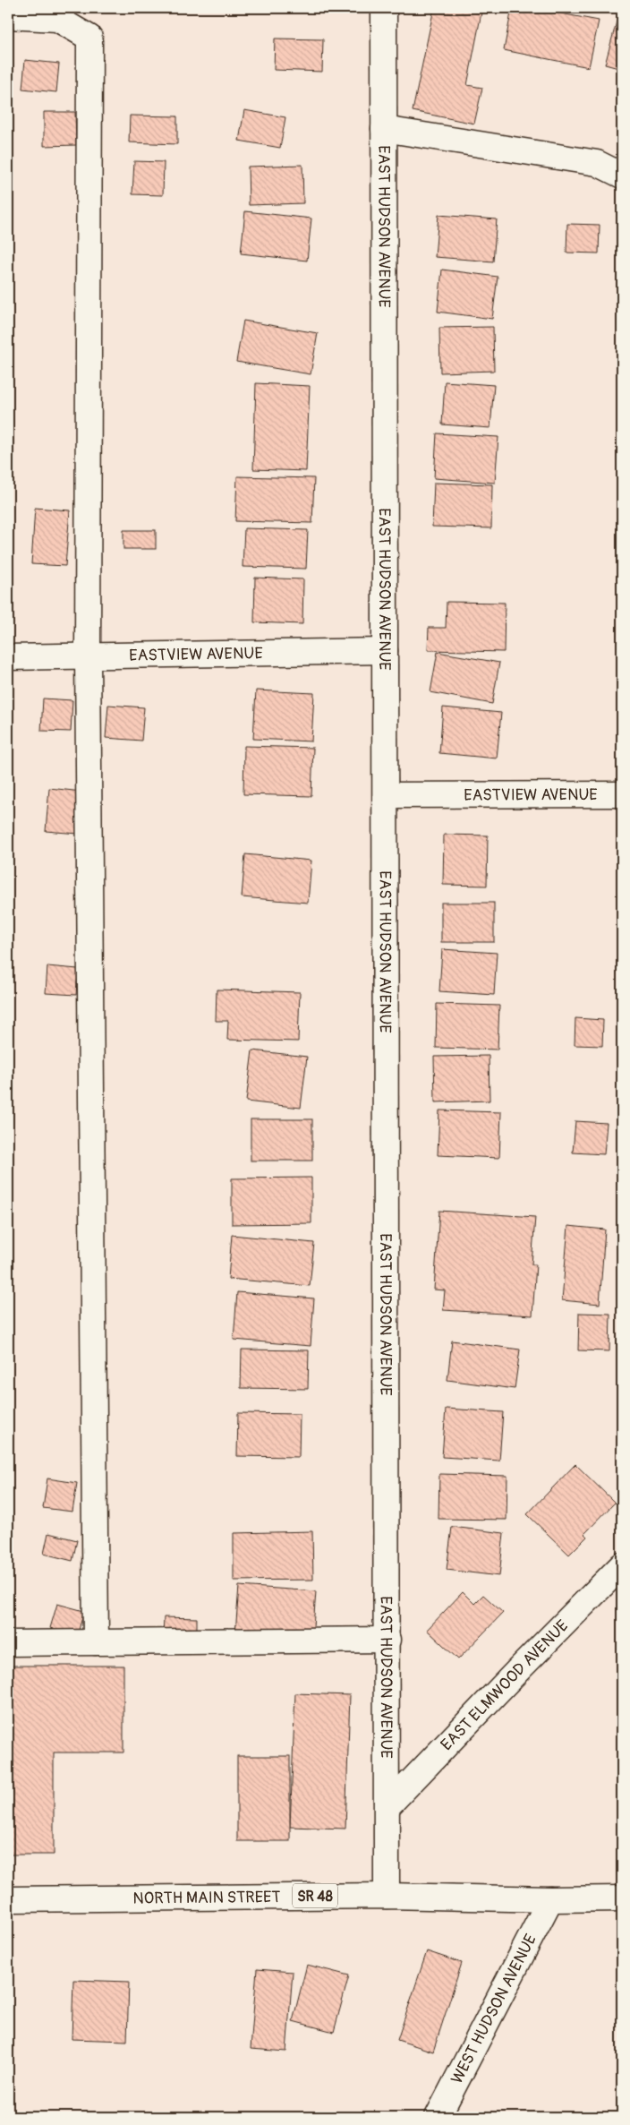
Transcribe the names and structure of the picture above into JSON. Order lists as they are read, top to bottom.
{
  "streets": {
    "street": [
      "EAST HUDSON AVENUE",
      "EASTVIEW AVENUE",
      "EAST ELMWOOD AVENUE",
      "SR 48",
      "NORTH MAIN STREET",
      "WEST HUDSON AVENUE"
    ]
  },
  "crossings": [
    ["EAST HUDSON AVENUE", "EASTVIEW AVENUE"],
    ["EAST HUDSON AVENUE", "EAST ELMWOOD AVENUE"],
    ["EAST HUDSON AVENUE", "NORTH MAIN STREET"],
    ["NORTH MAIN STREET", "WEST HUDSON AVENUE"]
  ]
}
